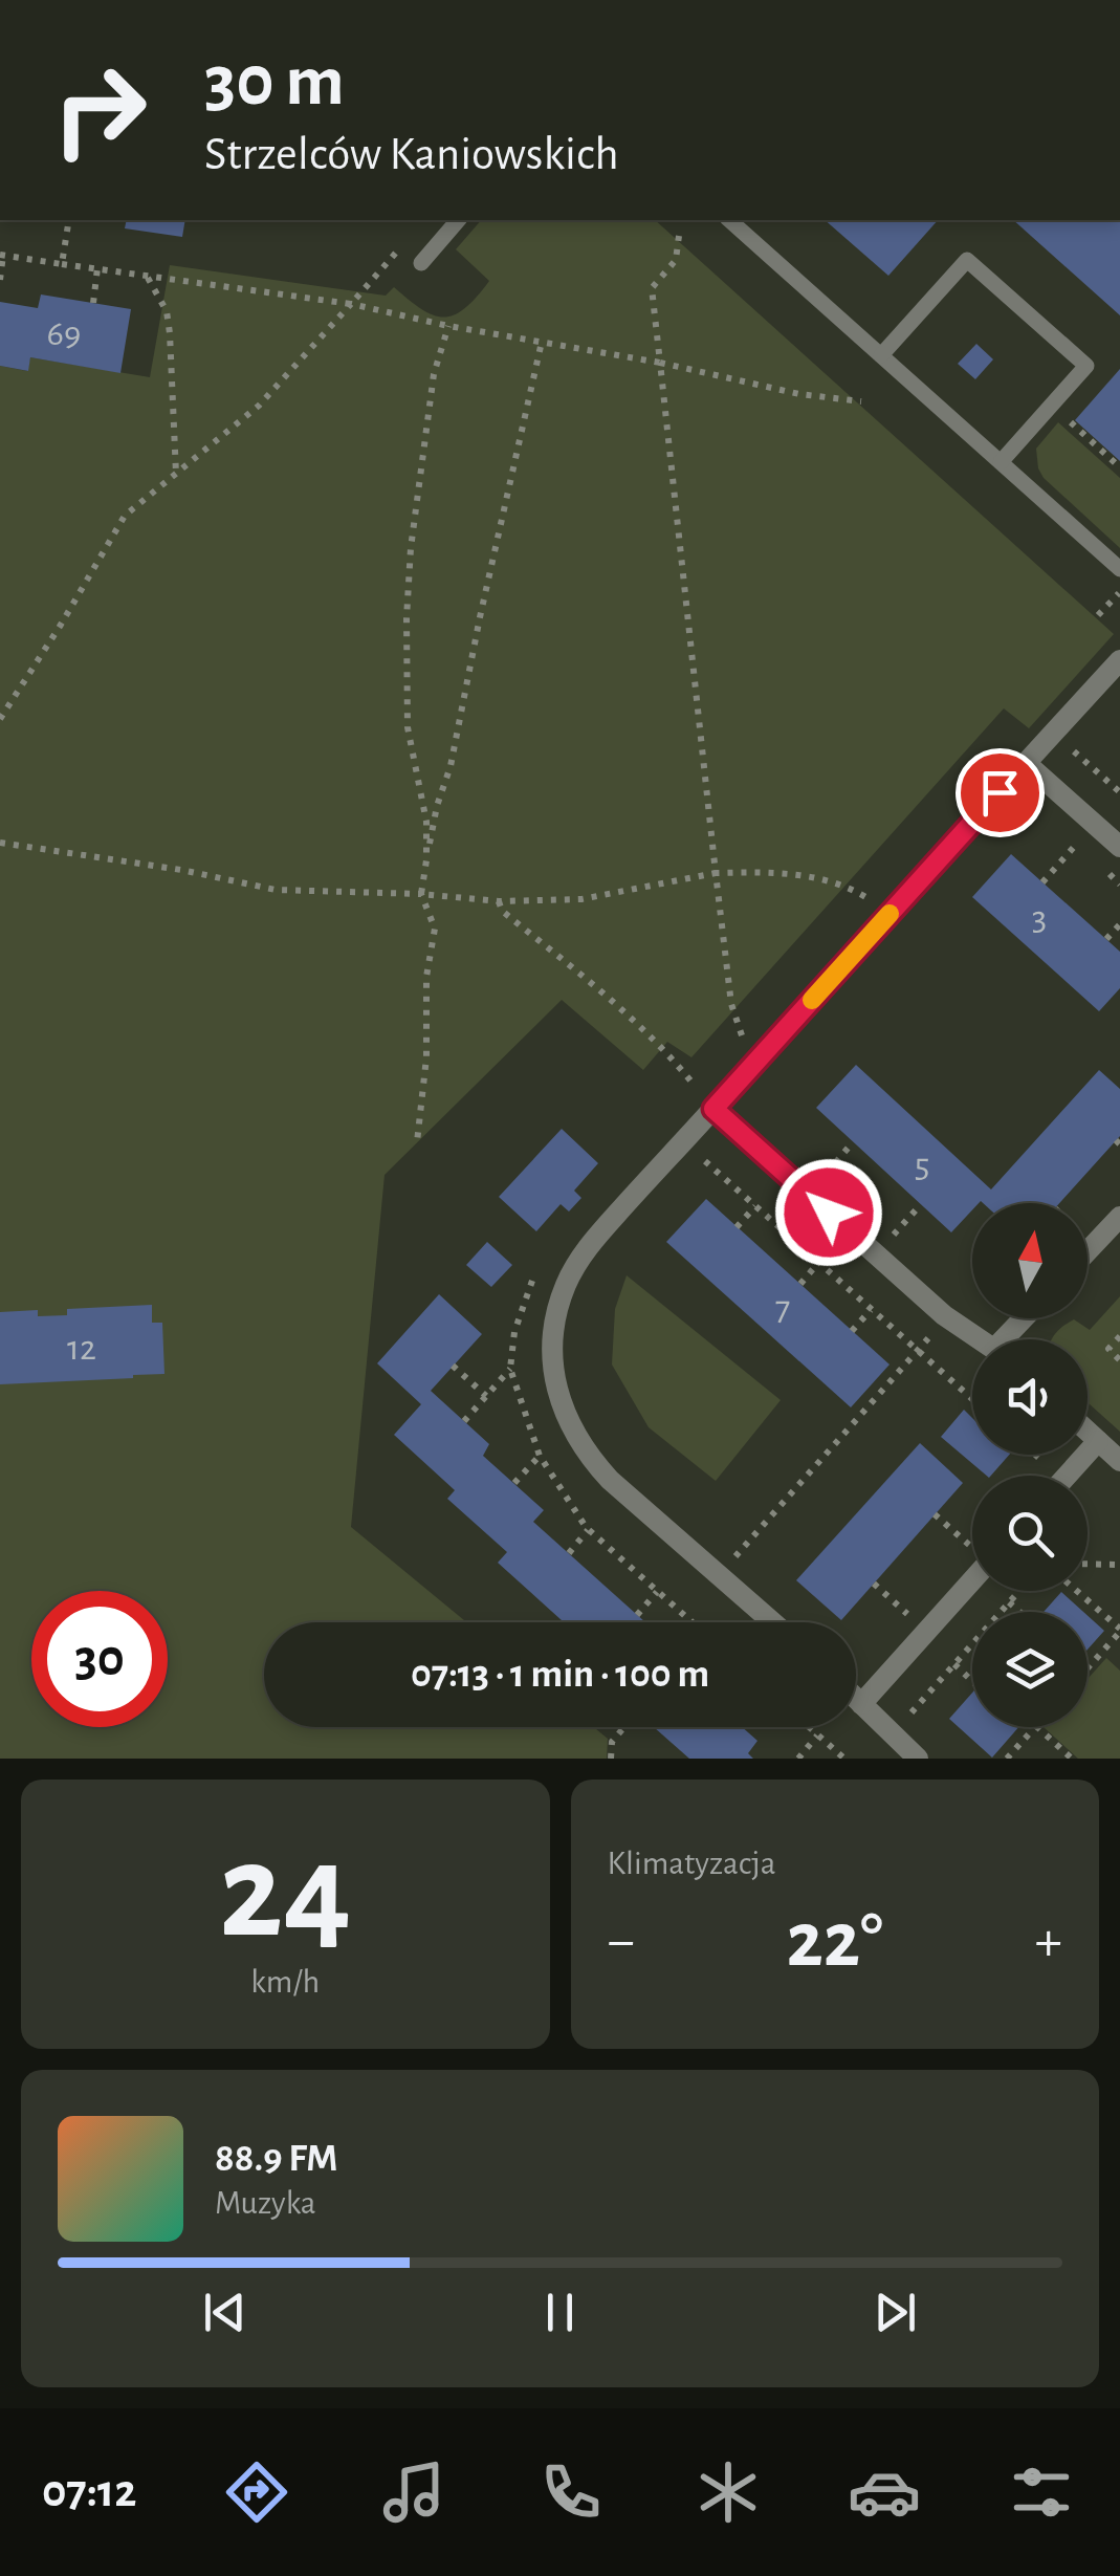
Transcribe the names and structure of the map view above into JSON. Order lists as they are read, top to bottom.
{
  "house_numbers": [
    "69",
    "3",
    "5",
    "7",
    "12"
  ],
  "north": "top",
  "page": {
    "turn": ["30 m", "Strzelców Kaniowskich"],
    "limit": "30",
    "trip": "07:13 · 1 min · 100 m",
    "tile": [
      ["24", "km/h"],
      "Klimatyzacja"
    ],
    "heat": ["−", "22°", "+"],
    "song": ["88.9 FM", "Muzyka"],
    "tabs": "07:12"
  }
}
